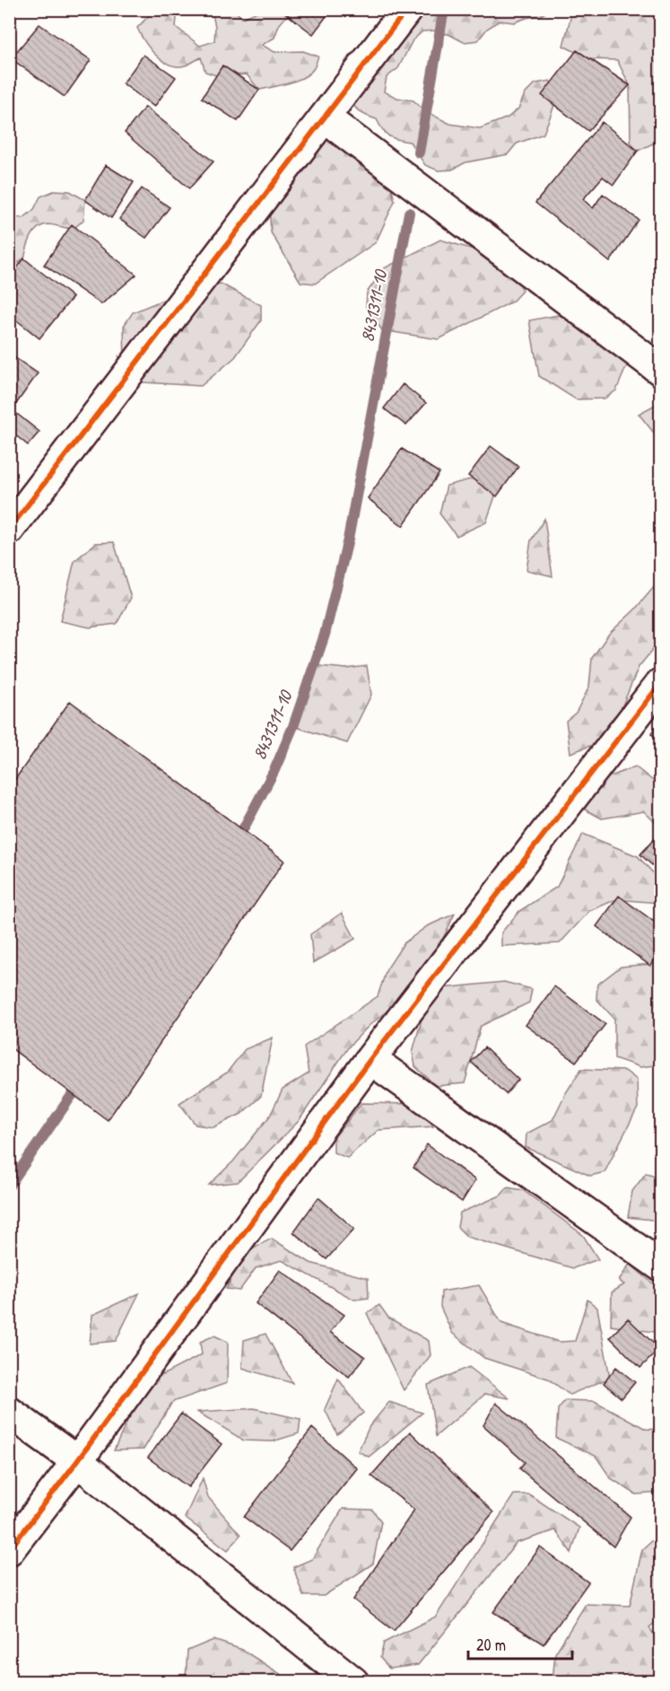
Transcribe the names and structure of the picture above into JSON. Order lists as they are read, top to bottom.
{
  "water": ["8431311-10"],
  "scale_bar": "20 m"
}
